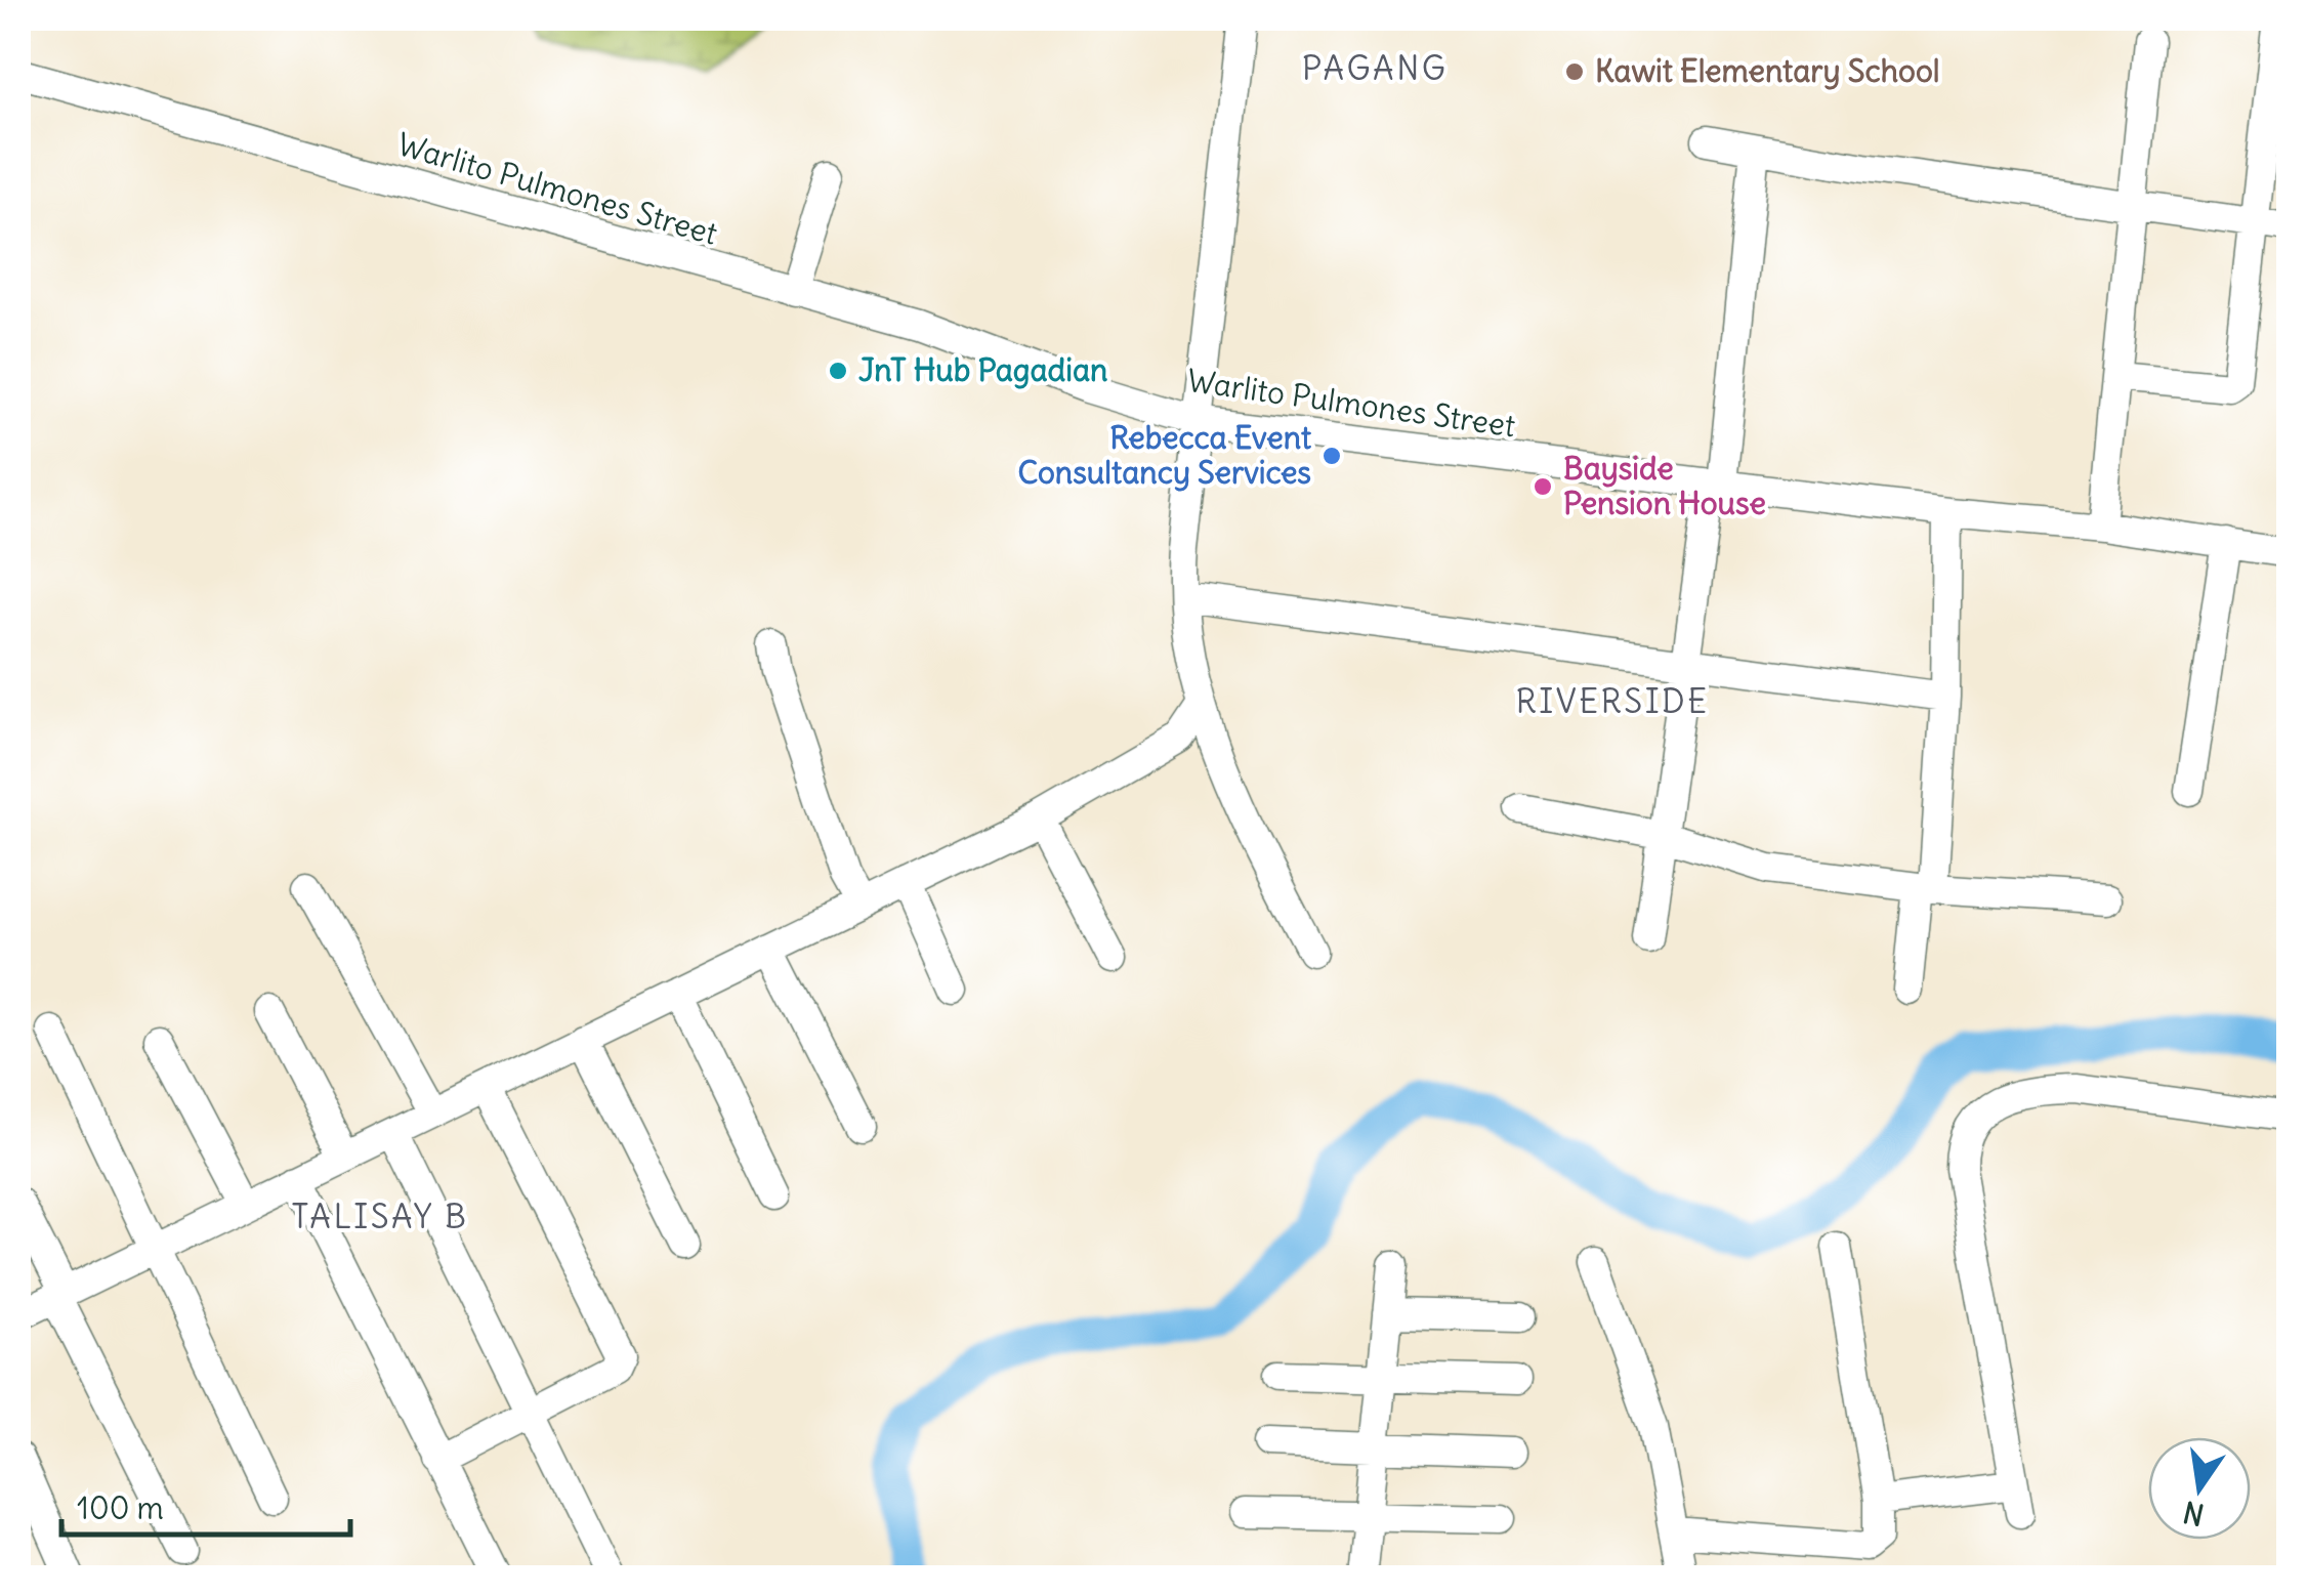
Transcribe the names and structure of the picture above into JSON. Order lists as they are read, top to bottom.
{
  "streets": {
    "street": ["Warlito Pulmones Street"]
  },
  "districts": ["PAGANG", "RIVERSIDE", "TALISAY B"],
  "places": [
    "Kawit Elementary School",
    "JnT Hub Pagadian",
    "Rebecca Event Consultancy Services",
    "Bayside Pension House"
  ],
  "scale_bar": "100 m",
  "north": "bottom"
}
